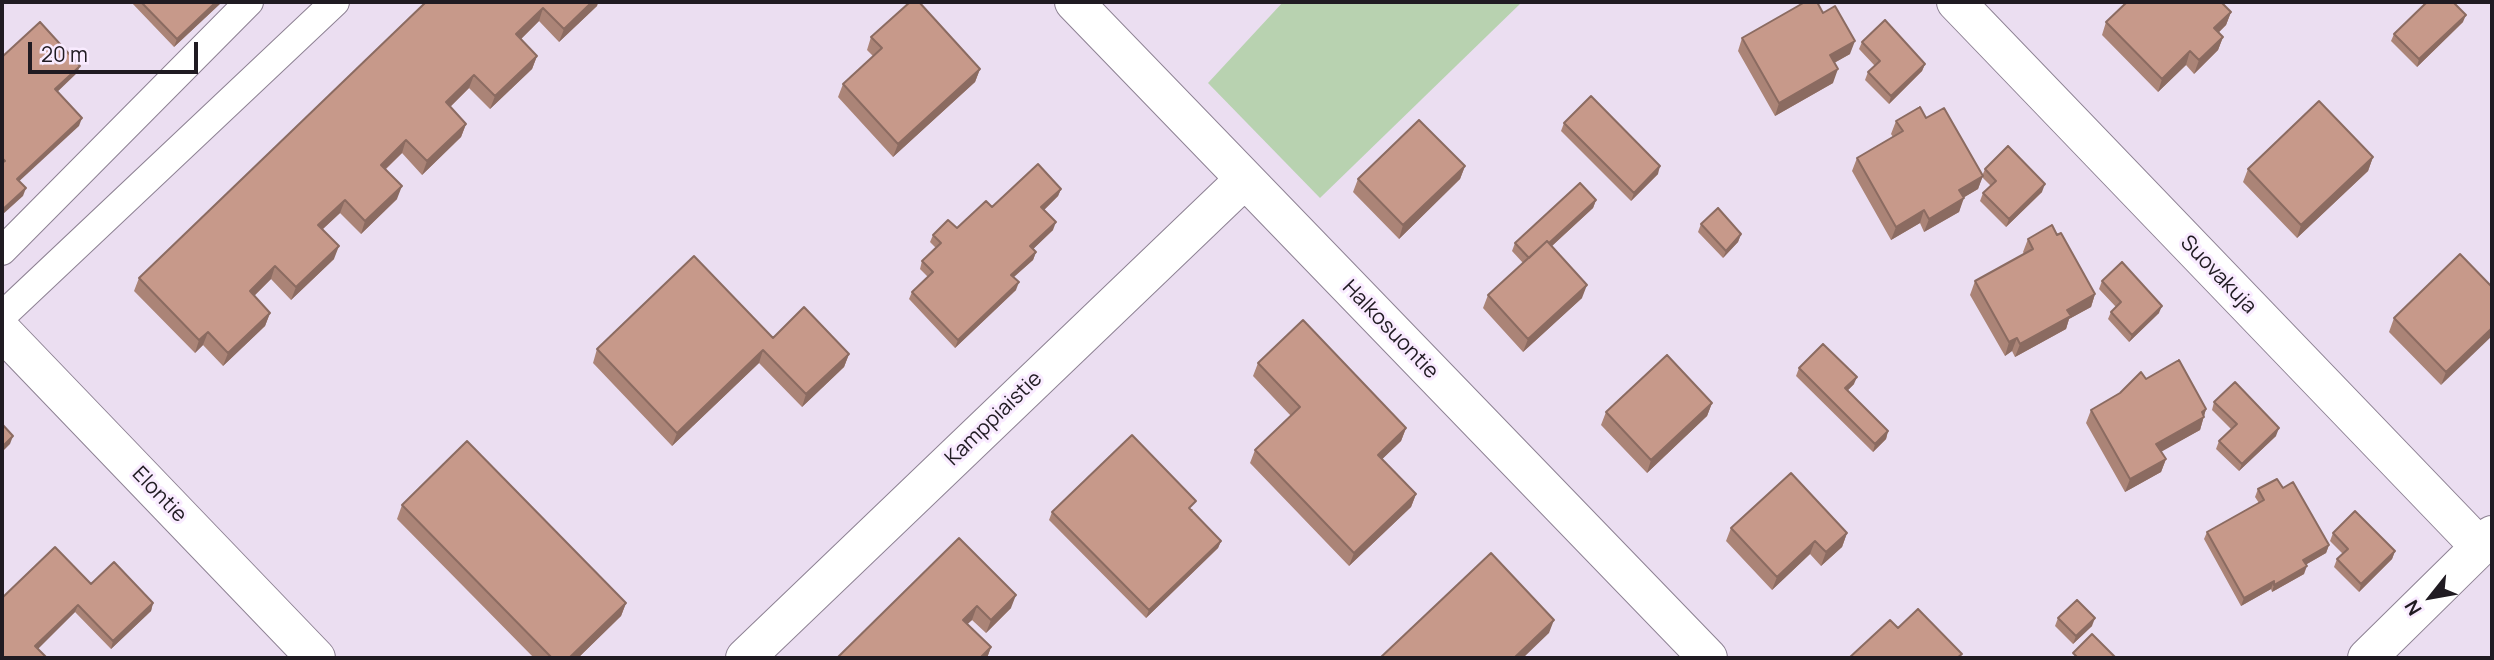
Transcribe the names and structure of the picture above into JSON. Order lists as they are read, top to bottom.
{
  "streets": {
    "street": [
      "Suovakuja",
      "Halkosuontie",
      "Kamppiaistie",
      "Elontie"
    ]
  },
  "crossings": [
    ["Halkosuontie", "Kamppiaistie"]
  ],
  "scale_bar": "20 m",
  "north": "bottom left"
}
